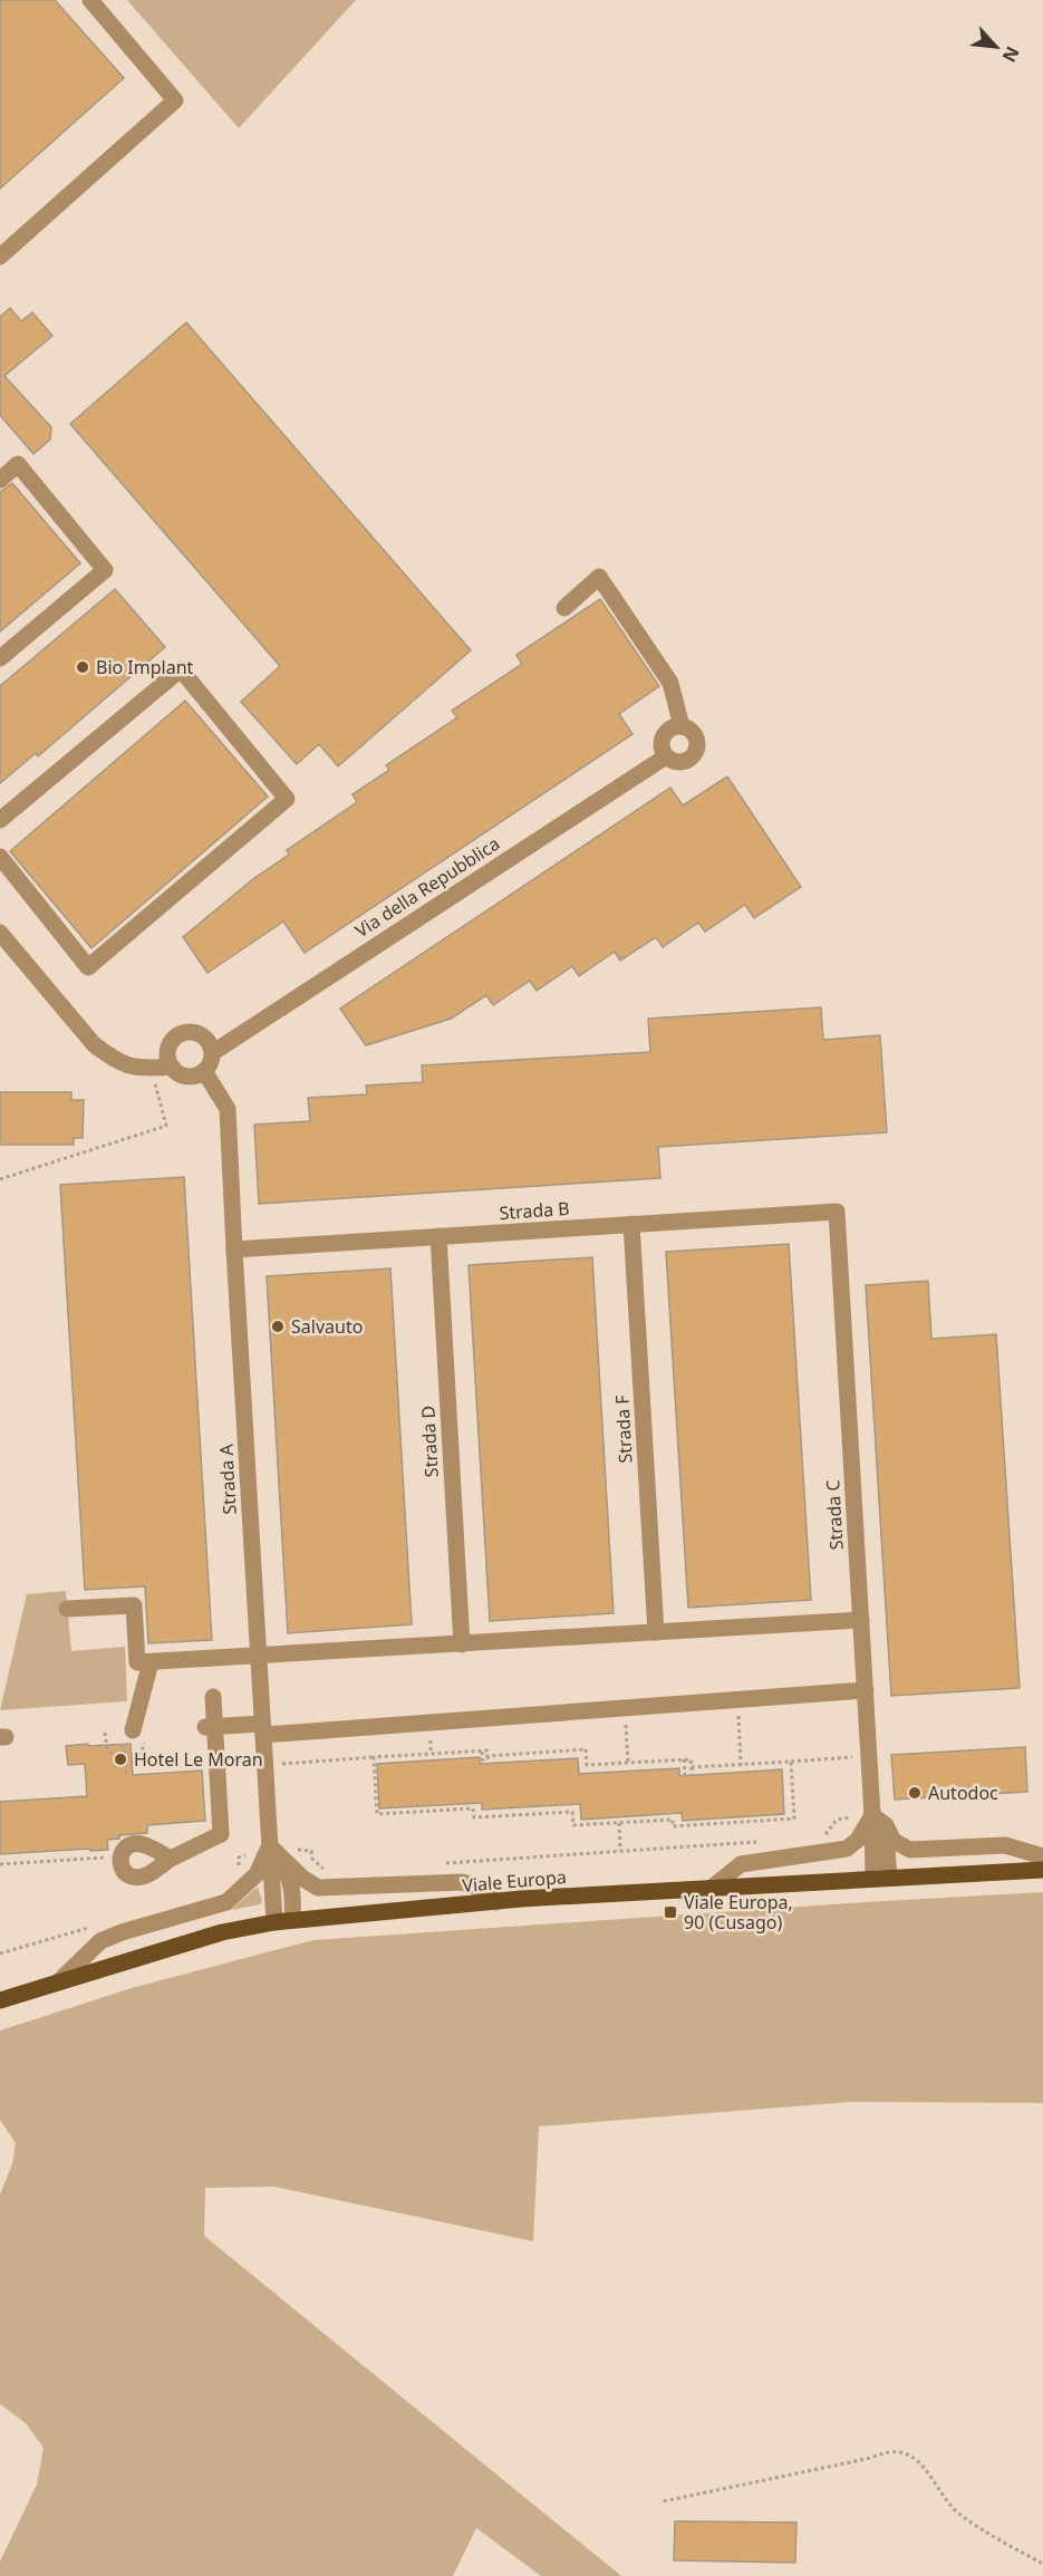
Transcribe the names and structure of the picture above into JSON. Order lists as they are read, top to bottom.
{
  "streets": {
    "main road": ["Viale Europa"],
    "street": [
      "Via della Repubblica",
      "Strada B",
      "Strada F",
      "Strada D",
      "Strada A",
      "Strada C"
    ]
  },
  "crossings": [
    ["Via della Repubblica", "Strada A"],
    ["Strada B", "Strada F"],
    ["Strada B", "Strada D"],
    ["Strada B", "Strada A"],
    ["Strada B", "Strada C"],
    ["Strada A", "Viale Europa"],
    ["Strada C", "Viale Europa"]
  ],
  "places": {
    "other": [
      "Bio Implant",
      "Salvauto",
      "Hotel Le Moran",
      "Autodoc"
    ],
    "transit": ["Viale Europa, 90 (Cusago)"]
  },
  "north": "bottom right"
}
